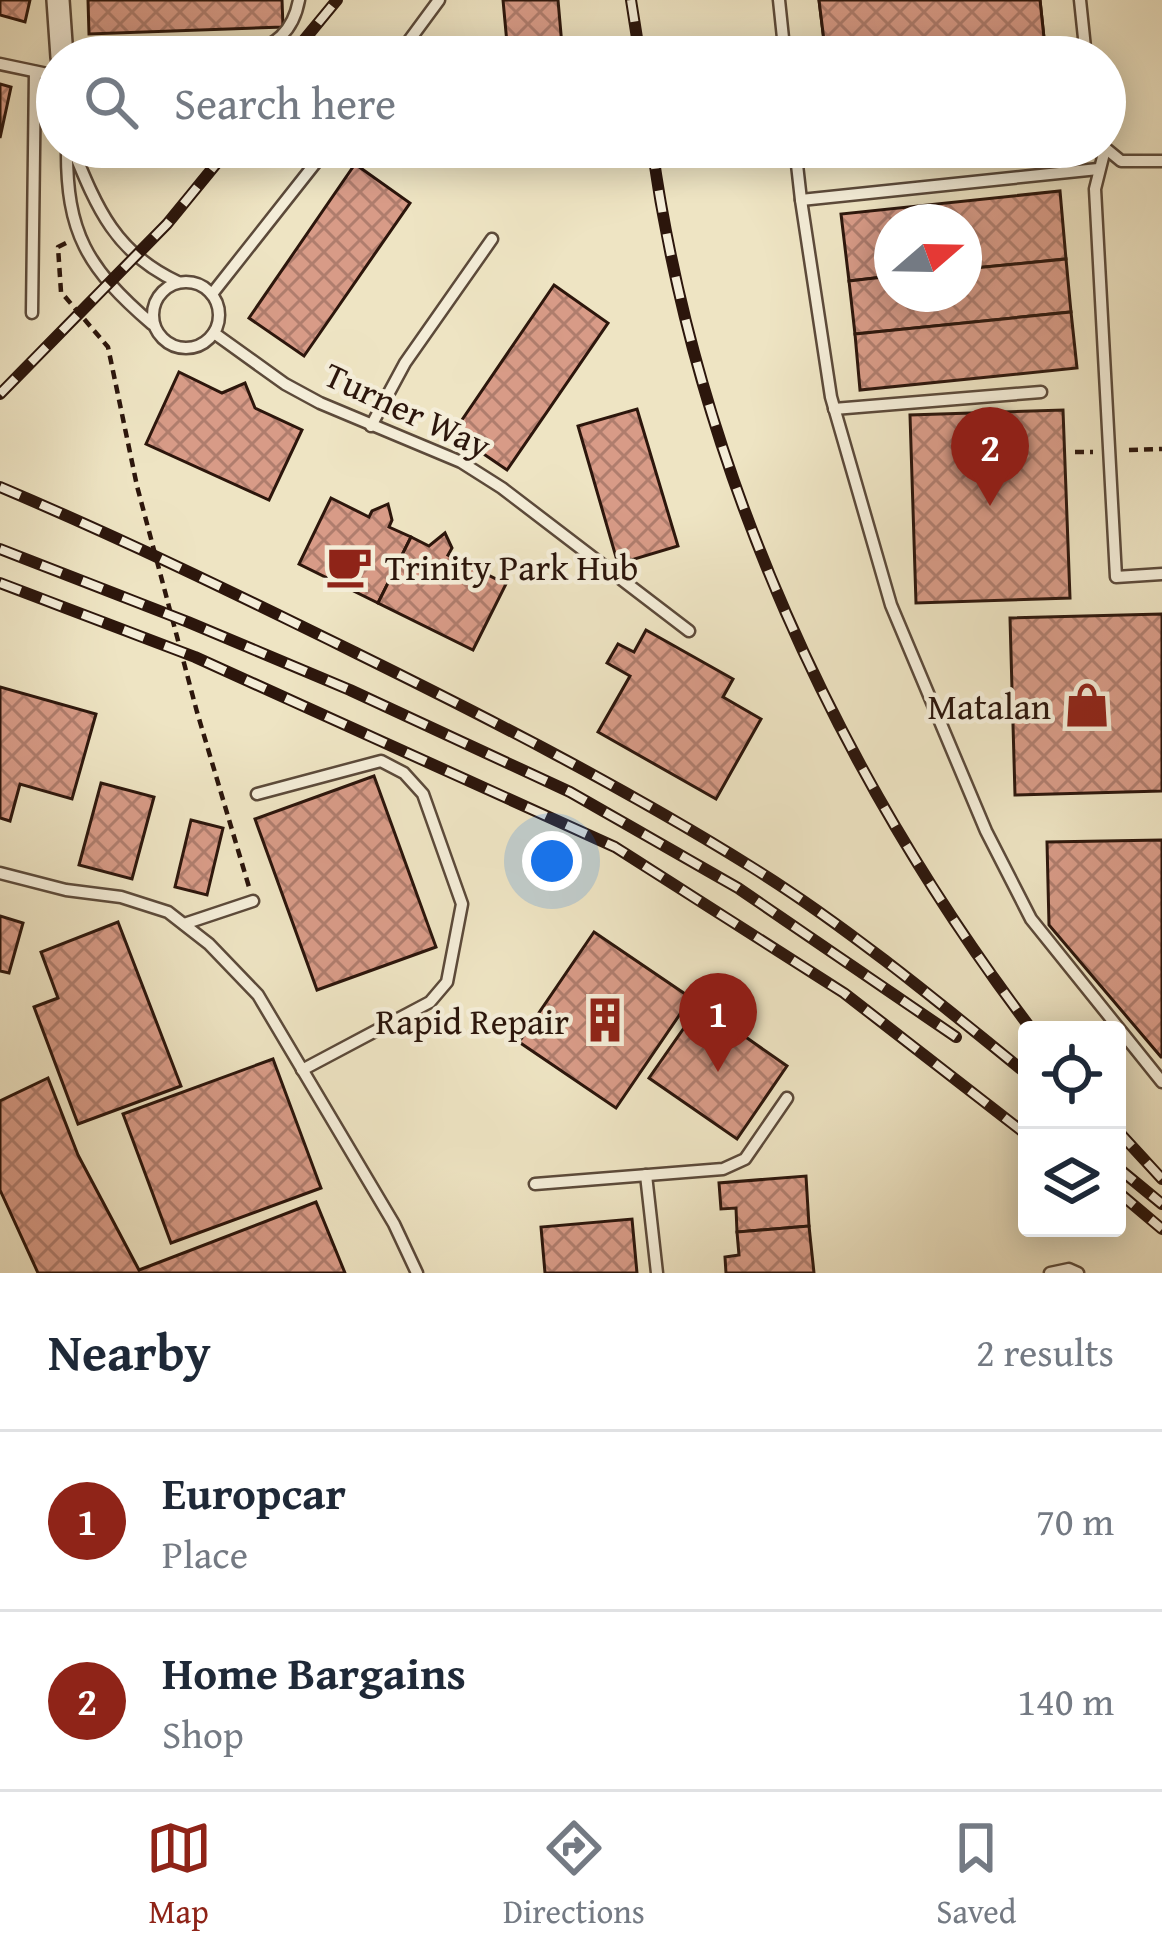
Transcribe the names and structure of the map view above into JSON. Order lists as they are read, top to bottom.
{
  "streets": {
    "lane": ["Turner Way"]
  },
  "places": {
    "cafe": ["Trinity Park Hub"],
    "shop": ["Matalan"],
    "building": ["Rapid Repair"]
  },
  "north": "right",
  "page": {
    "search": "Search here",
    "pins": ["2", "1"],
    "heading": ["Nearby", "2 results"],
    "list": [
      {
        "mark": "1",
        "name": "Europcar",
        "note": "Place",
        "value": "70 m"
      },
      {
        "mark": "2",
        "name": "Home Bargains",
        "note": "Shop",
        "value": "140 m"
      }
    ],
    "nav": ["Map", "Directions", "Saved"]
  }
}
